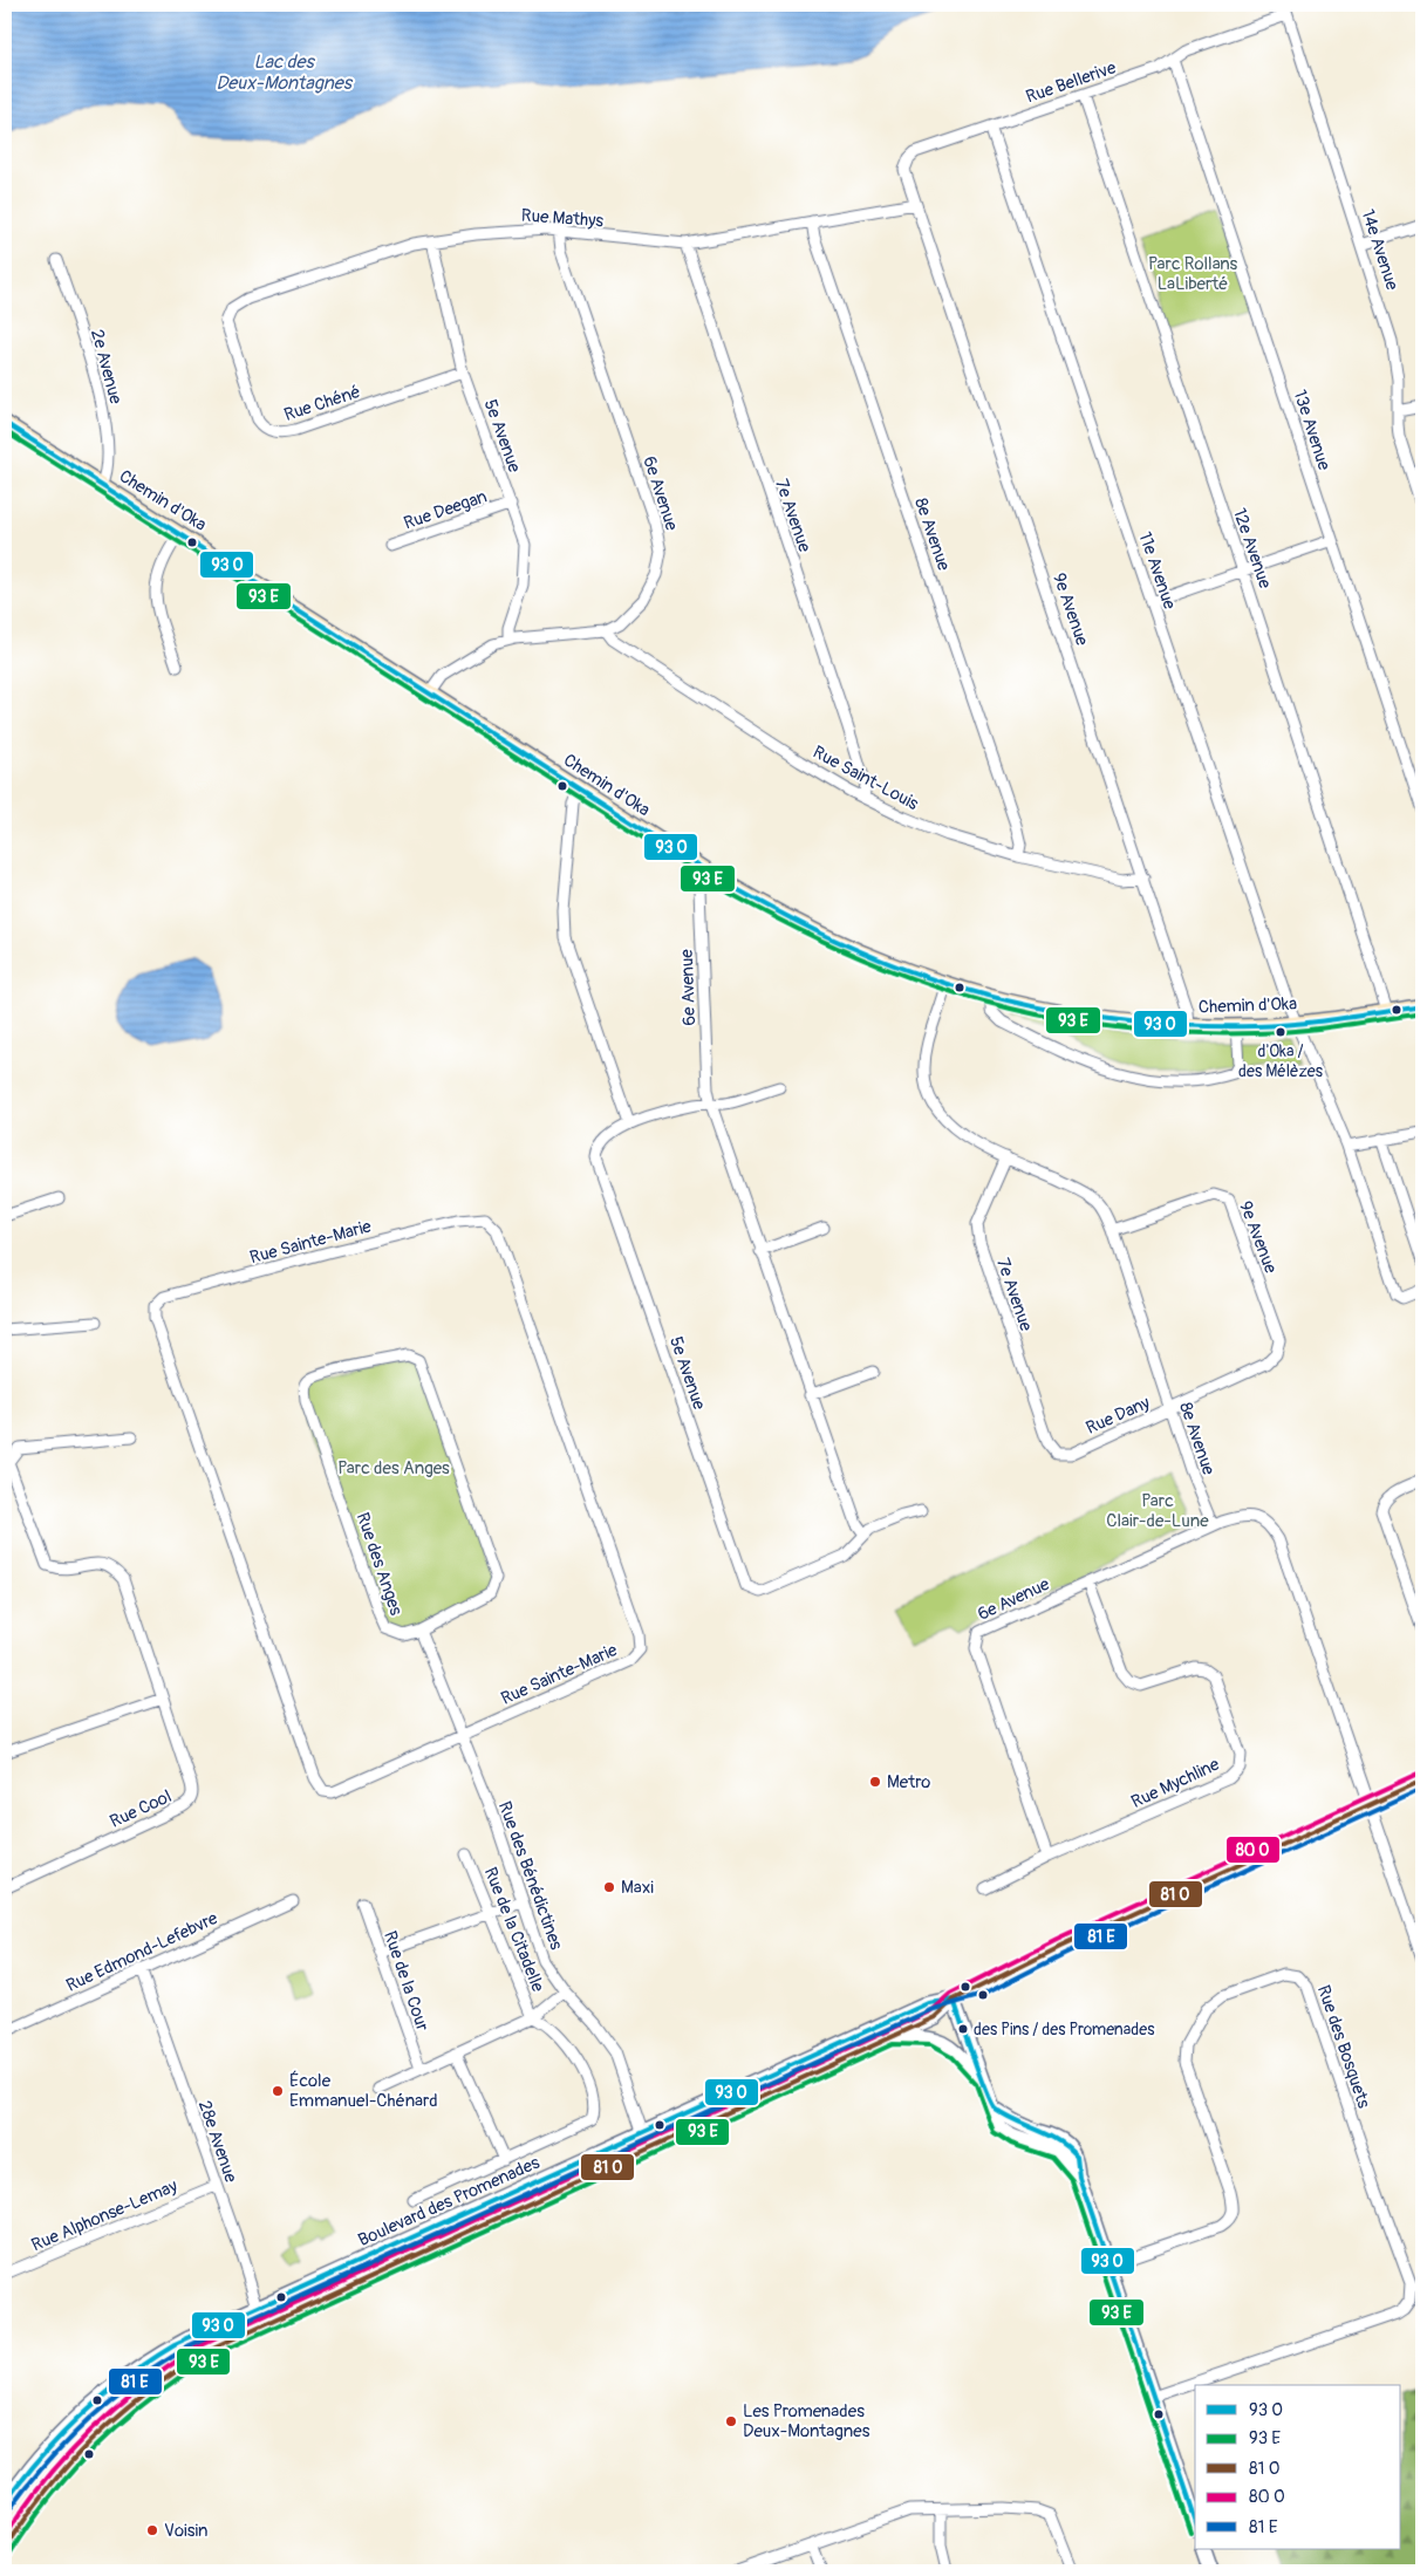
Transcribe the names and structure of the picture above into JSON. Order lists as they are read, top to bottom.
{
  "streets": {
    "main road": ["Chemin d'Oka"],
    "street": [
      "Rue Bellerive",
      "Rue Mathys",
      "14e Avenue",
      "2e Avenue",
      "Rue Chéné",
      "13e Avenue",
      "5e Avenue",
      "6e Avenue",
      "Rue Deegan",
      "7e Avenue",
      "8e Avenue",
      "12e Avenue",
      "11e Avenue",
      "9e Avenue",
      "Rue Saint-Louis",
      "Rue Sainte-Marie",
      "Rue Dany",
      "Rue des Anges",
      "Rue Mychline",
      "Rue Cool",
      "Rue des Bénédictines",
      "Rue de la Citadelle",
      "Rue Edmond-Lefebvre",
      "Rue de la Cour",
      "Rue des Bosquets",
      "28e Avenue",
      "Boulevard des Promenades",
      "Rue Alphonse-Lemay"
    ]
  },
  "crossings": [
    ["Rue Bellerive", "Rue Mathys"],
    ["Rue Bellerive", "14e Avenue"],
    ["Rue Bellerive", "13e Avenue"],
    ["Rue Bellerive", "12e Avenue"],
    ["Rue Bellerive", "11e Avenue"],
    ["Rue Bellerive", "9e Avenue"],
    ["Rue Mathys", "Rue Chéné"],
    ["Rue Mathys", "5e Avenue"],
    ["Rue Mathys", "6e Avenue"],
    ["Rue Mathys", "7e Avenue"],
    ["Rue Mathys", "8e Avenue"],
    ["Rue Mathys", "9e Avenue"],
    ["2e Avenue", "Chemin d'Oka"],
    ["Rue Chéné", "5e Avenue"],
    ["5e Avenue", "6e Avenue"],
    ["5e Avenue", "Rue Deegan"],
    ["6e Avenue", "Chemin d'Oka"],
    ["6e Avenue", "8e Avenue"],
    ["6e Avenue", "Rue Saint-Louis"],
    ["6e Avenue", "Rue Mychline"],
    ["Chemin d'Oka", "8e Avenue"],
    ["Chemin d'Oka", "12e Avenue"],
    ["Chemin d'Oka", "11e Avenue"],
    ["Chemin d'Oka", "9e Avenue"],
    ["7e Avenue", "8e Avenue"],
    ["7e Avenue", "Rue Saint-Louis"],
    ["7e Avenue", "Rue Dany"],
    ["8e Avenue", "9e Avenue"],
    ["8e Avenue", "Rue Saint-Louis"],
    ["8e Avenue", "Rue Dany"],
    ["9e Avenue", "Rue Saint-Louis"],
    ["9e Avenue", "Rue Dany"],
    ["Rue Sainte-Marie", "Rue des Bénédictines"],
    ["Rue des Anges", "Rue des Bénédictines"],
    ["Rue des Bénédictines", "Boulevard des Promenades"],
    ["Rue Edmond-Lefebvre", "28e Avenue"],
    ["28e Avenue", "Boulevard des Promenades"],
    ["28e Avenue", "Rue Alphonse-Lemay"]
  ],
  "water": ["Lac des Deux-Montagnes"],
  "parks": ["Parc Rollans LaLiberté", "Parc des Anges", "Parc Clair-de-Lune"],
  "places": [
    "d'Oka / des Mélèzes",
    "Metro",
    "Maxi",
    "des Pins / des Promenades",
    "École Emmanuel-Chénard",
    "Les Promenades Deux-Montagnes",
    "Voisin"
  ],
  "legend": [
    "93 O",
    "93 E",
    "81 O",
    "80 O",
    "81 E"
  ]
}
